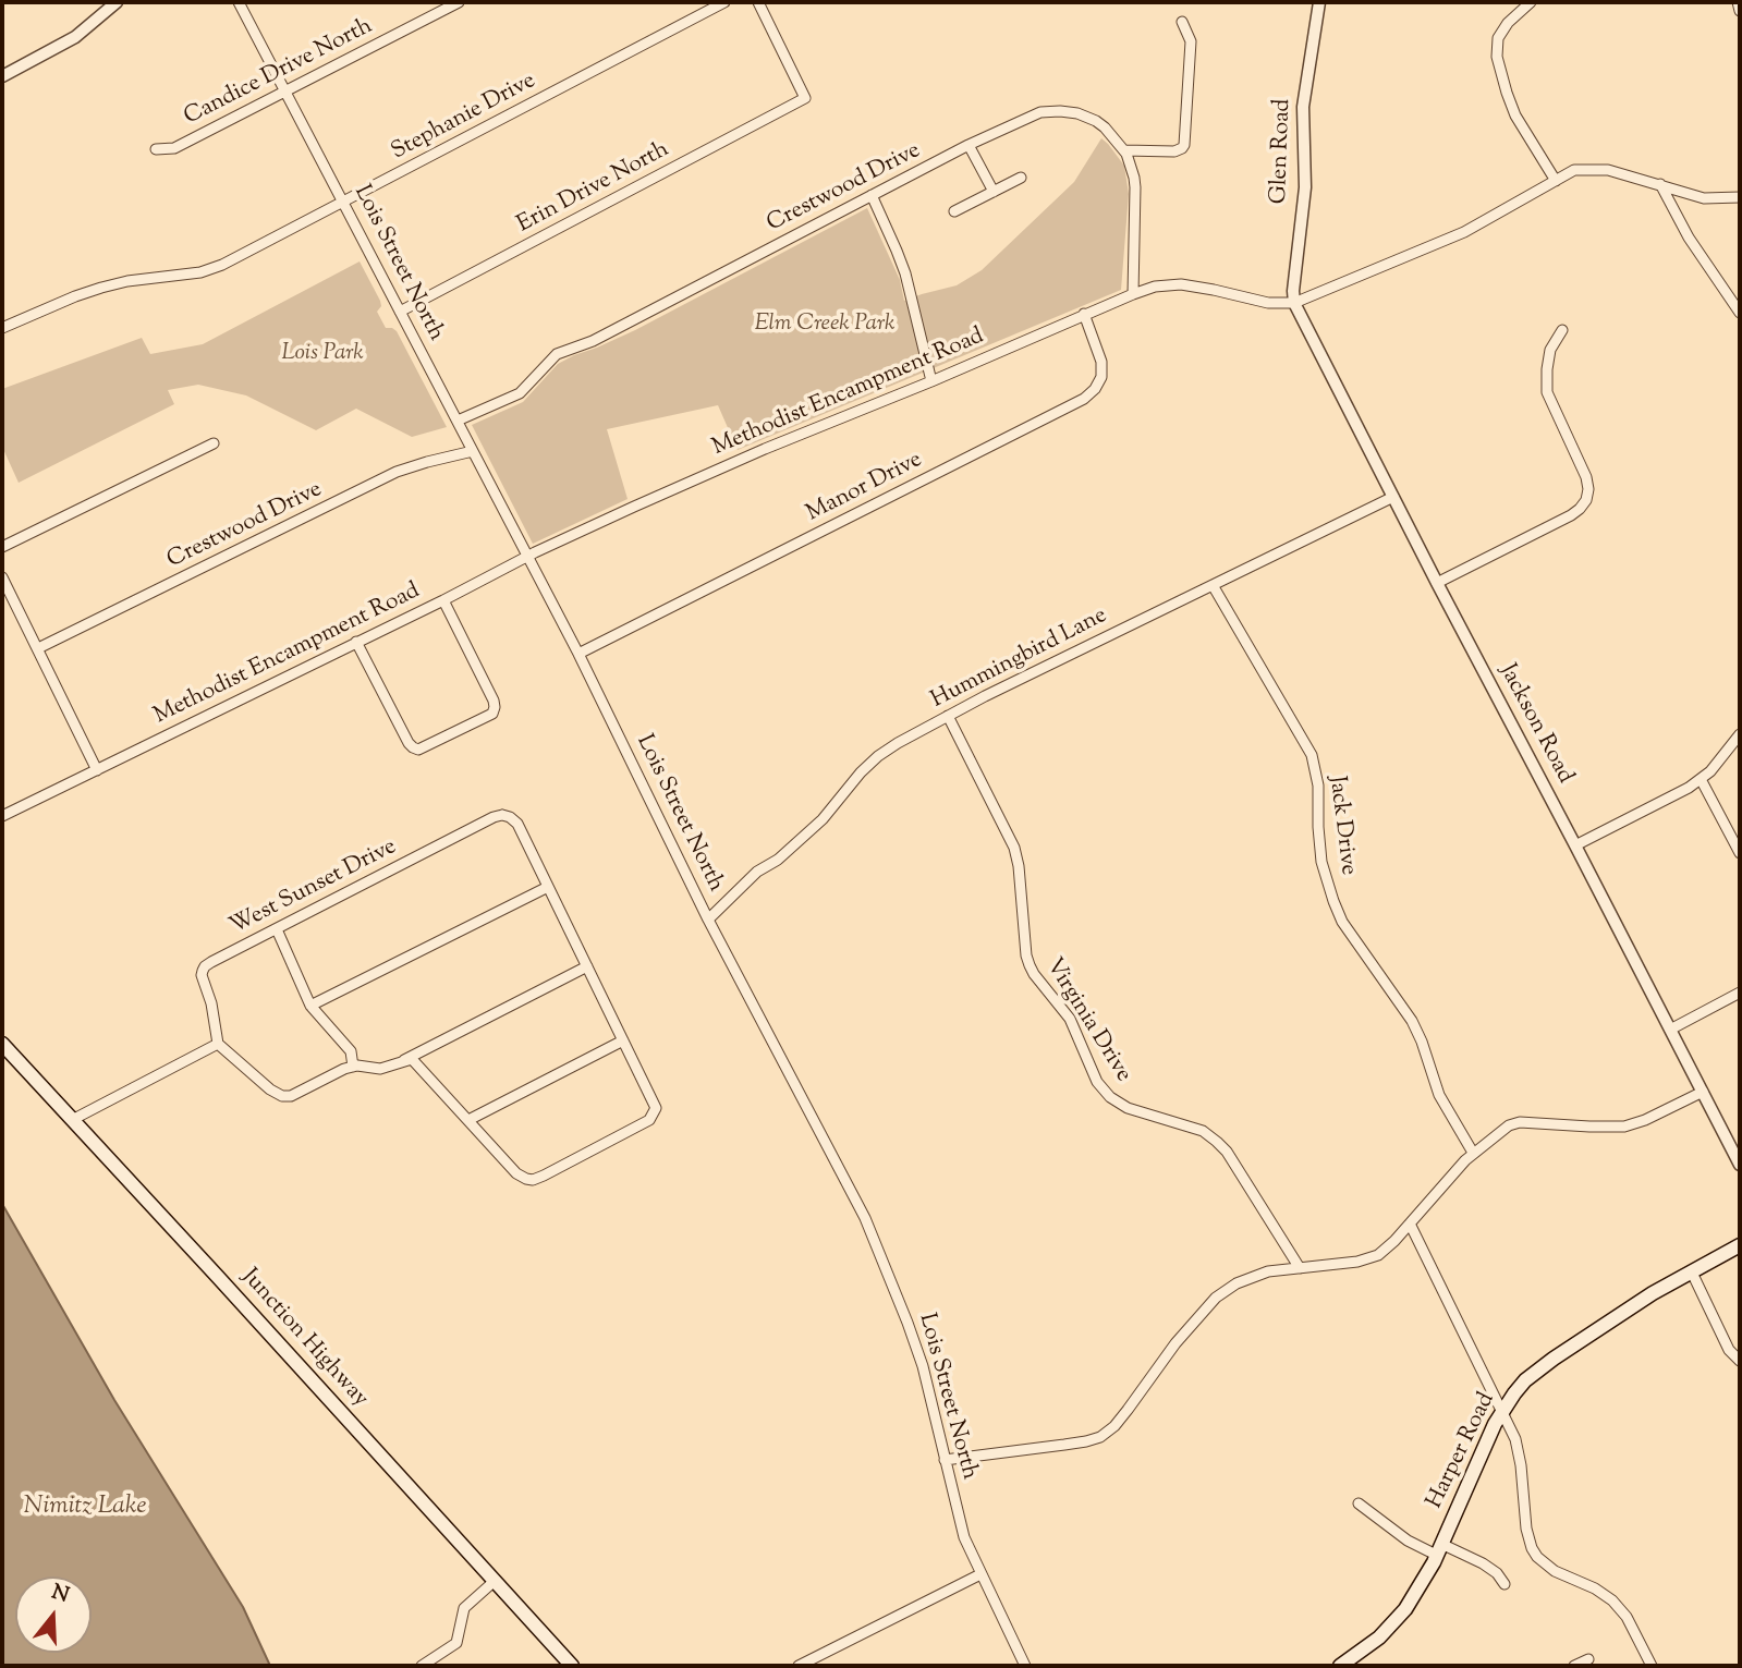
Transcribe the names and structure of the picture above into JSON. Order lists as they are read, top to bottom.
{
  "streets": {
    "main road": ["Junction Highway", "Harper Road"],
    "street": [
      "Candice Drive North",
      "Stephanie Drive",
      "Glen Road",
      "Erin Drive North",
      "Crestwood Drive",
      "Lois Street North",
      "Methodist Encampment Road",
      "Manor Drive",
      "Hummingbird Lane",
      "Jackson Road",
      "Jack Drive",
      "West Sunset Drive",
      "Virginia Drive"
    ]
  },
  "crossings": [
    ["Candice Drive North", "Lois Street North"],
    ["Stephanie Drive", "Lois Street North"],
    ["Glen Road", "Methodist Encampment Road"],
    ["Glen Road", "Jackson Road"],
    ["Erin Drive North", "Lois Street North"],
    ["Crestwood Drive", "Lois Street North"],
    ["Crestwood Drive", "Methodist Encampment Road"],
    ["Lois Street North", "Methodist Encampment Road"],
    ["Lois Street North", "Manor Drive"],
    ["Lois Street North", "Hummingbird Lane"],
    ["Methodist Encampment Road", "Manor Drive"],
    ["Methodist Encampment Road", "Jackson Road"],
    ["Hummingbird Lane", "Jackson Road"],
    ["Hummingbird Lane", "Jack Drive"],
    ["Hummingbird Lane", "Virginia Drive"]
  ],
  "water": ["Nimitz Lake"],
  "parks": ["Elm Creek Park", "Lois Park"],
  "north": "top"
}
